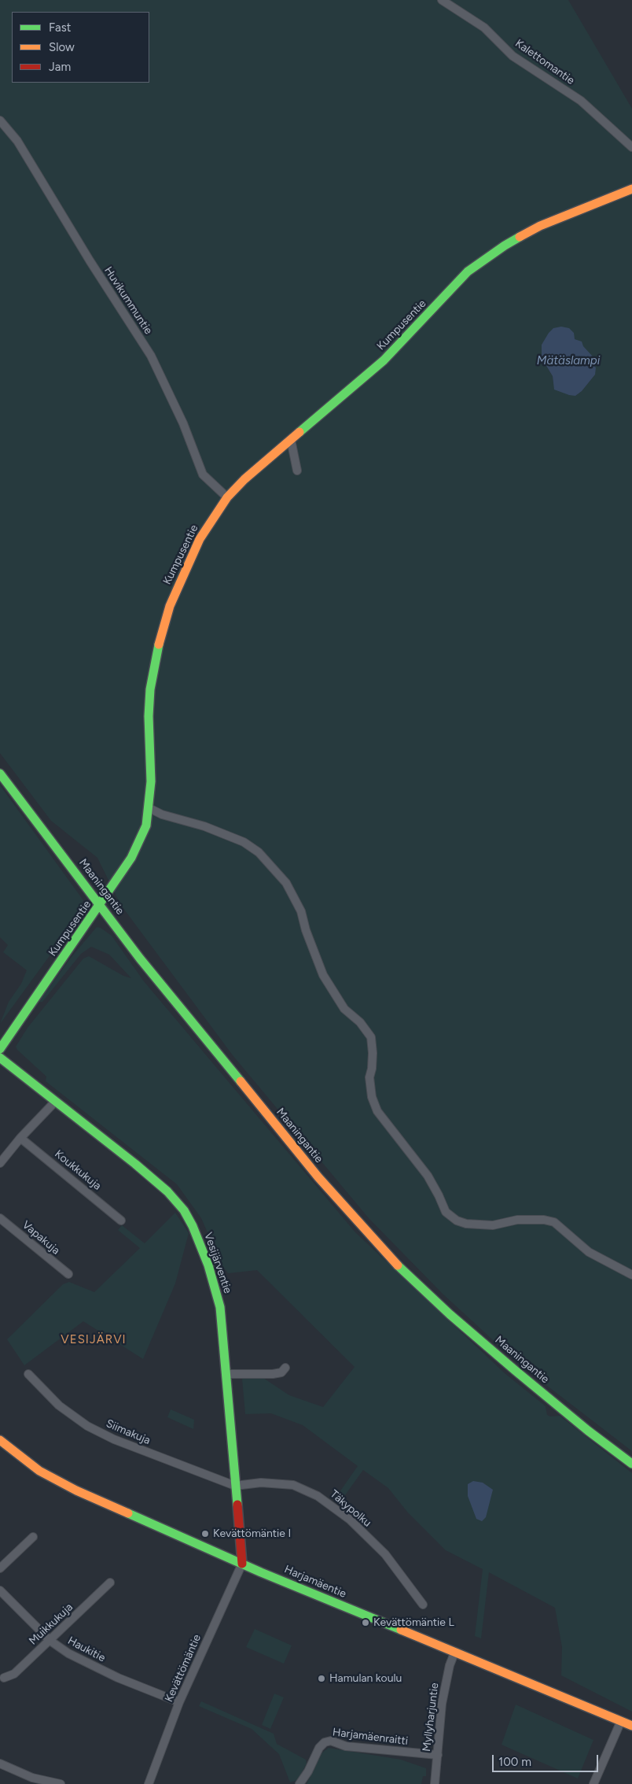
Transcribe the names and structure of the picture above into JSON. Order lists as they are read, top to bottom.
{
  "streets": {
    "street": [
      "Kalettomantie",
      "Huvikummuntie",
      "Kumpusentie",
      "Maaningantie",
      "Koukkukuja",
      "Vapakuja",
      "Vesijärventie",
      "Siimakuja",
      "Täkypolku",
      "Harjamäentie",
      "Muikkukuja",
      "Haukitie",
      "Kevättömäntie",
      "Myllyharjuntie",
      "Harjamäenraitti"
    ]
  },
  "crossings": [
    ["Huvikummuntie", "Kumpusentie"],
    ["Kumpusentie", "Maaningantie"],
    ["Vesijärventie", "Siimakuja"],
    ["Vesijärventie", "Täkypolku"],
    ["Vesijärventie", "Harjamäentie"],
    ["Vesijärventie", "Kevättömäntie"],
    ["Siimakuja", "Täkypolku"],
    ["Harjamäentie", "Kevättömäntie"],
    ["Harjamäentie", "Myllyharjuntie"],
    ["Muikkukuja", "Haukitie"],
    ["Haukitie", "Kevättömäntie"],
    ["Myllyharjuntie", "Harjamäenraitti"]
  ],
  "districts": ["VESIJÄRVI"],
  "water": ["Mätäslampi"],
  "places": ["Kevättömäntie I", "Kevättömäntie L", "Hamulan koulu"],
  "legend": ["Fast", "Slow", "Jam"],
  "scale_bar": "100 m"
}
